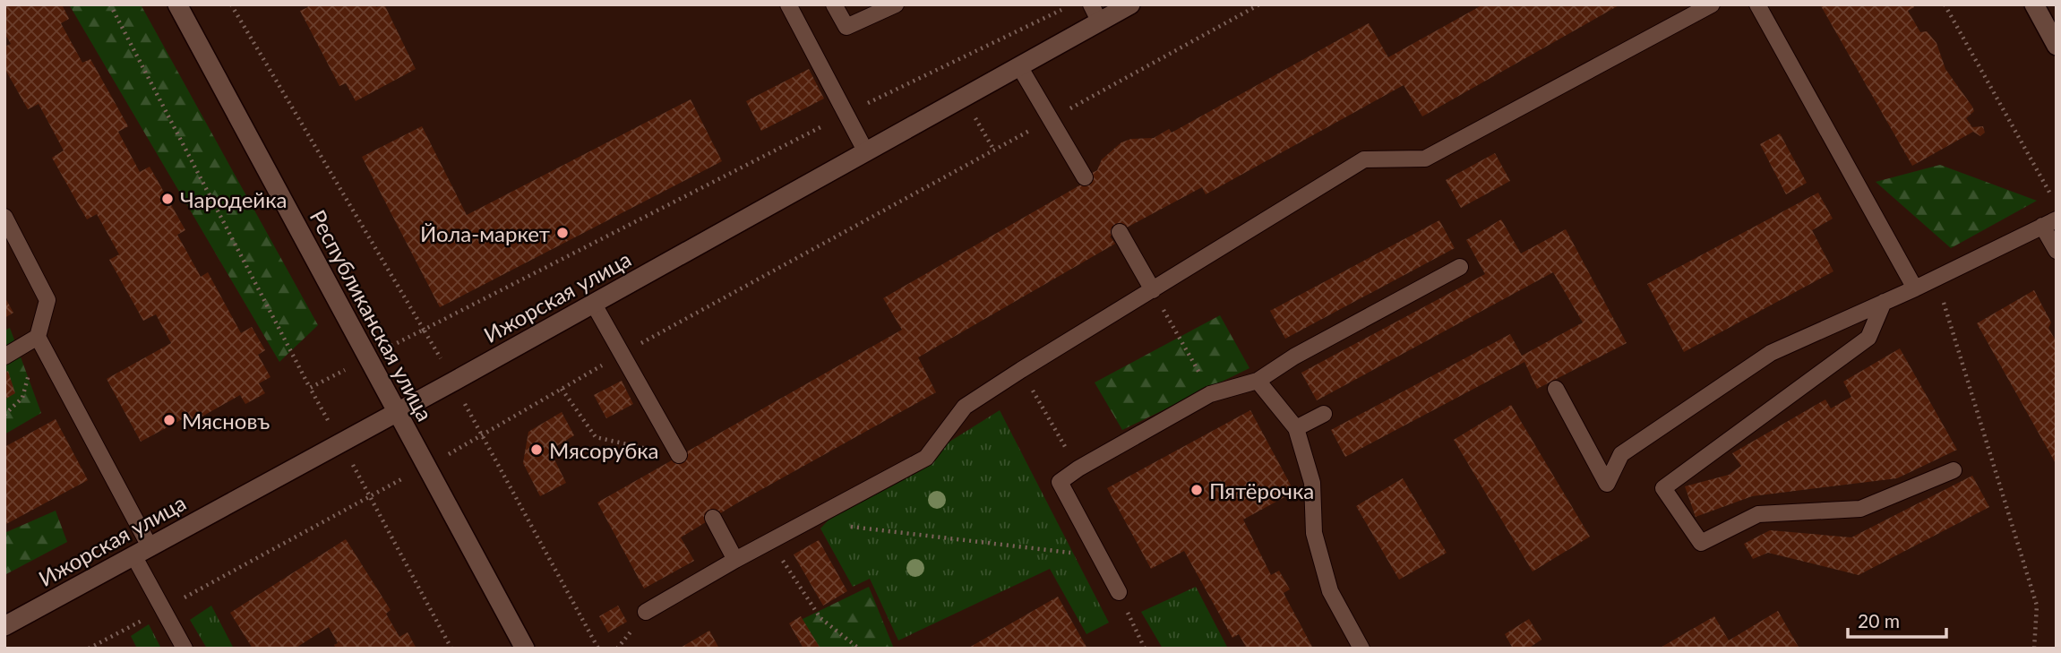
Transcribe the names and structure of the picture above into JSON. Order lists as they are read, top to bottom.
{
  "streets": {
    "street": ["Ижорская улица", "Республиканская улица"]
  },
  "crossings": [
    ["Ижорская улица", "Республиканская улица"]
  ],
  "places": [
    "Чародейка",
    "Йола-маркет",
    "Мясновъ",
    "Мясорубка",
    "Пятёрочка"
  ],
  "scale_bar": "20 m"
}
